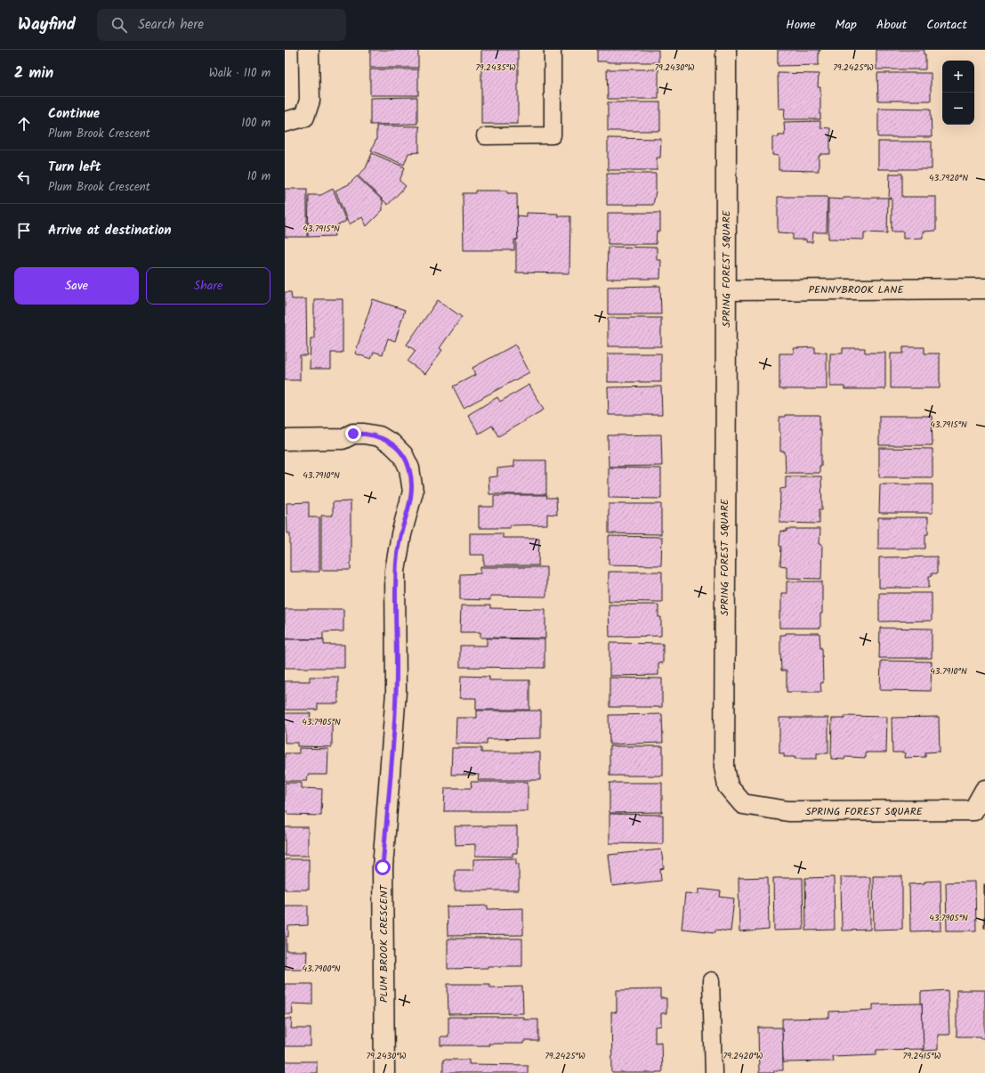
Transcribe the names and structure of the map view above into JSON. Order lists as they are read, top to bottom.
{
  "streets": {
    "street": ["SPRING FOREST SQUARE", "PENNYBROOK LANE", "PLUM BROOK CRESCENT"]
  },
  "crossings": [
    ["SPRING FOREST SQUARE", "PENNYBROOK LANE"]
  ],
  "page": {
    "header": "Wayfind",
    "search": "Search here",
    "nav": [
      "Home",
      "Map",
      "About",
      "Contact"
    ],
    "heading": ["2 min", "Walk · 110 m"],
    "map_buttons": ["+", "−"],
    "list": [
      ["Continue", "Plum Brook Crescent", "100 m"],
      ["Turn left", "Plum Brook Crescent", "10 m"],
      "Arrive at destination"
    ],
    "buttons": ["Save", "Share"]
  },
  "coordinates": [
    "79.2435°W",
    "79.2430°W",
    "79.2425°W",
    "43.7920°N",
    "43.7915°N",
    "43.7910°N",
    "43.7905°N",
    "43.7900°N",
    "79.2420°W",
    "79.2415°W"
  ]
}
